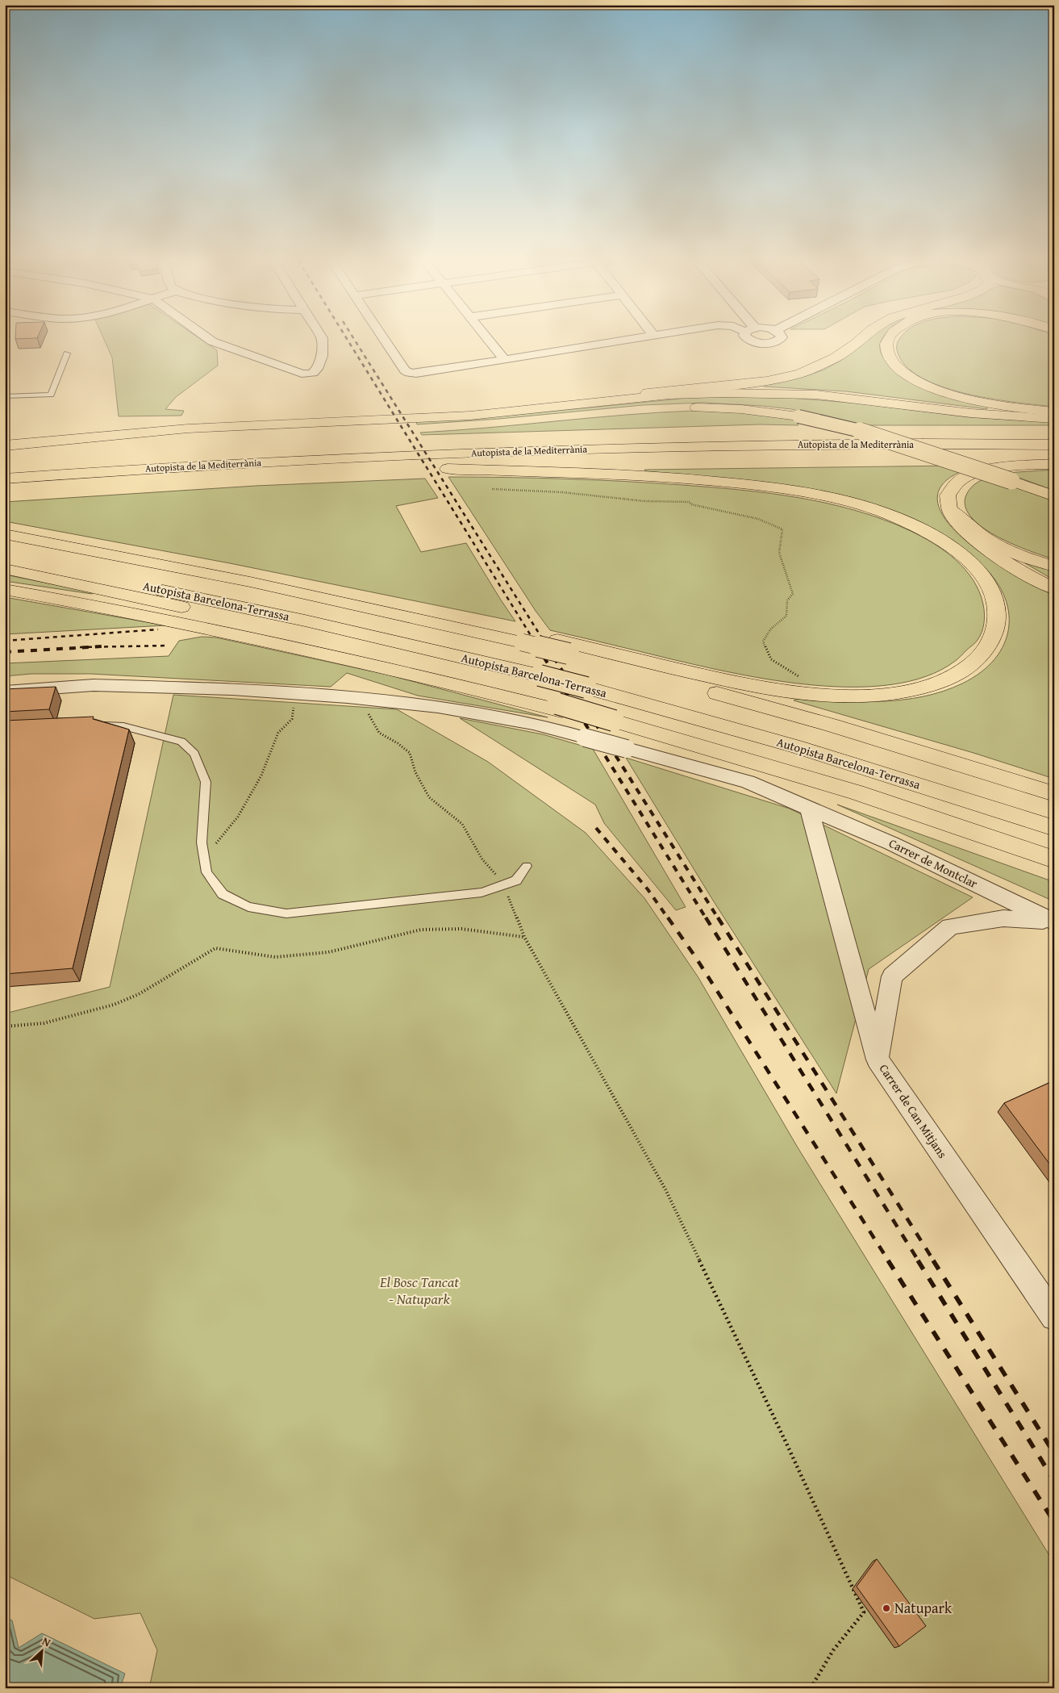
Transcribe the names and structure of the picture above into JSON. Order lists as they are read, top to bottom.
{
  "streets": {
    "main road": ["Autopista de la Mediterrània", "Autopista Barcelona-Terrassa"],
    "street": ["Carrer de Montclar", "Carrer de Can Mitjans"]
  },
  "crossings": [
    ["Carrer de Montclar", "Carrer de Can Mitjans"]
  ],
  "parks": ["El Bosc Tancat - Natupark"],
  "places": ["Natupark"],
  "north": "top right"
}
